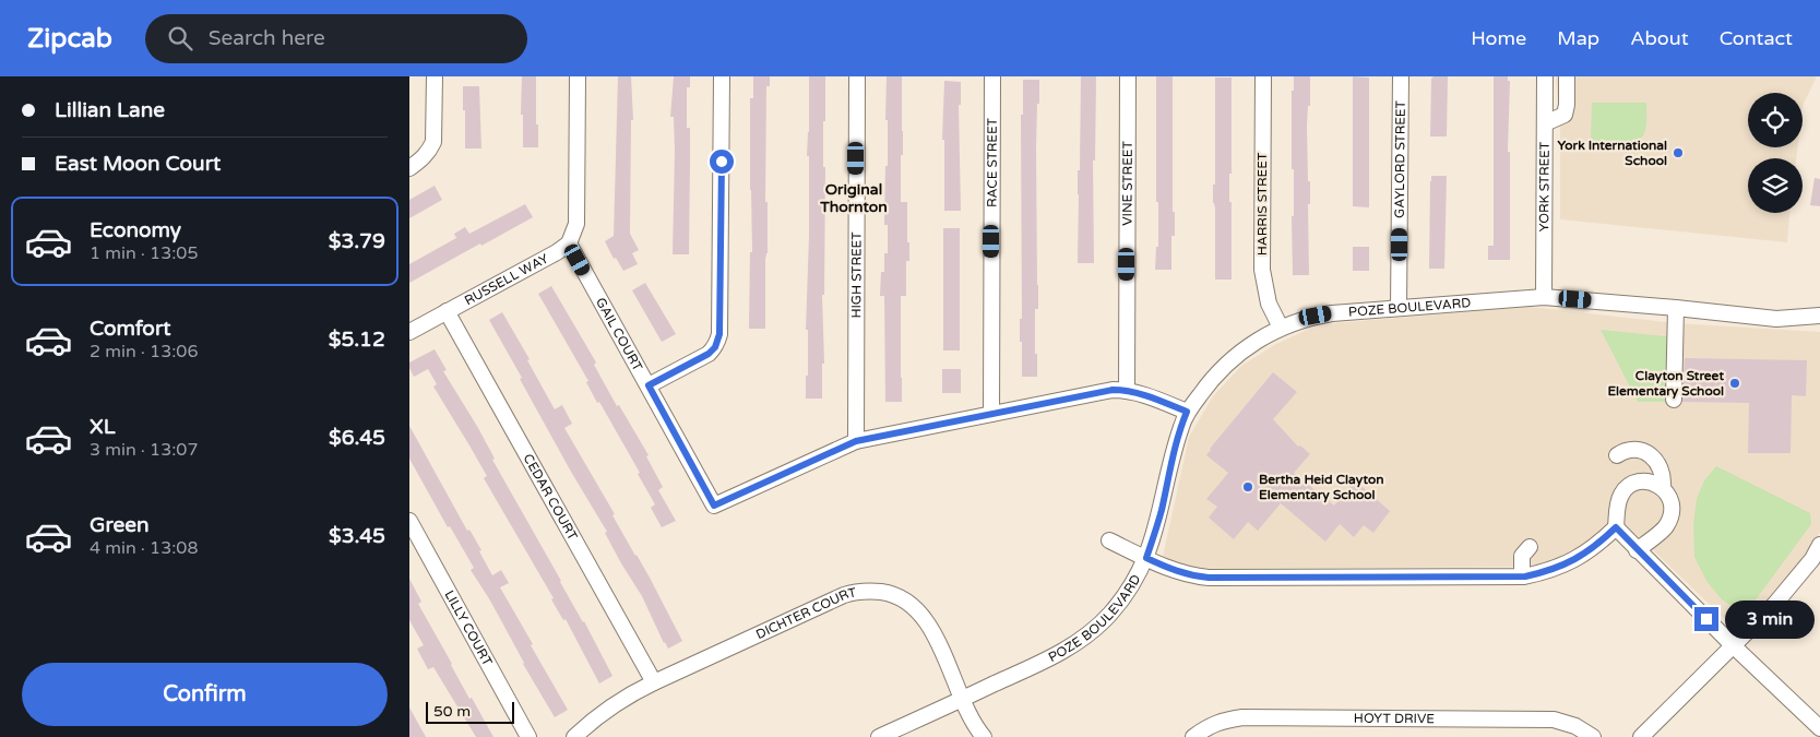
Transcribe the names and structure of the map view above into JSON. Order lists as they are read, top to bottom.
{
  "streets": {
    "street": [
      "GAYLORD STREET",
      "RACE STREET",
      "VINE STREET",
      "YORK STREET",
      "HARRIS STREET",
      "HIGH STREET",
      "RUSSELL WAY",
      "POZE BOULEVARD",
      "GAIL COURT",
      "CEDAR COURT",
      "DICHTER COURT",
      "LILLY COURT",
      "HOYT DRIVE"
    ]
  },
  "crossings": [
    ["GAYLORD STREET", "POZE BOULEVARD"],
    ["RACE STREET", "GAIL COURT"],
    ["VINE STREET", "GAIL COURT"],
    ["YORK STREET", "POZE BOULEVARD"],
    ["HARRIS STREET", "POZE BOULEVARD"],
    ["HIGH STREET", "GAIL COURT"],
    ["RUSSELL WAY", "GAIL COURT"],
    ["RUSSELL WAY", "CEDAR COURT"],
    ["POZE BOULEVARD", "GAIL COURT"],
    ["POZE BOULEVARD", "DICHTER COURT"],
    ["CEDAR COURT", "DICHTER COURT"]
  ],
  "districts": ["Original Thornton"],
  "places": ["York International School", "Clayton Street Elementary School", "Bertha Heid Clayton Elementary School"],
  "scale_bar": "50 m",
  "page": {
    "header": "Zipcab",
    "search": "Search here",
    "nav": [
      "Home",
      "Map",
      "About",
      "Contact"
    ],
    "banner": ["Lillian Lane", "East Moon Court"],
    "list": [
      {
        "name": "Economy",
        "note": "1 min · 13:05",
        "value": "$3.79"
      },
      {
        "name": "Comfort",
        "note": "2 min · 13:06",
        "value": "$5.12"
      },
      {
        "name": "XL",
        "note": "3 min · 13:07",
        "value": "$6.45"
      },
      {
        "name": "Green",
        "note": "4 min · 13:08",
        "value": "$3.45"
      }
    ],
    "bubble": "3 min",
    "buttons": "Confirm",
    "scale": "50 m"
  }
}
